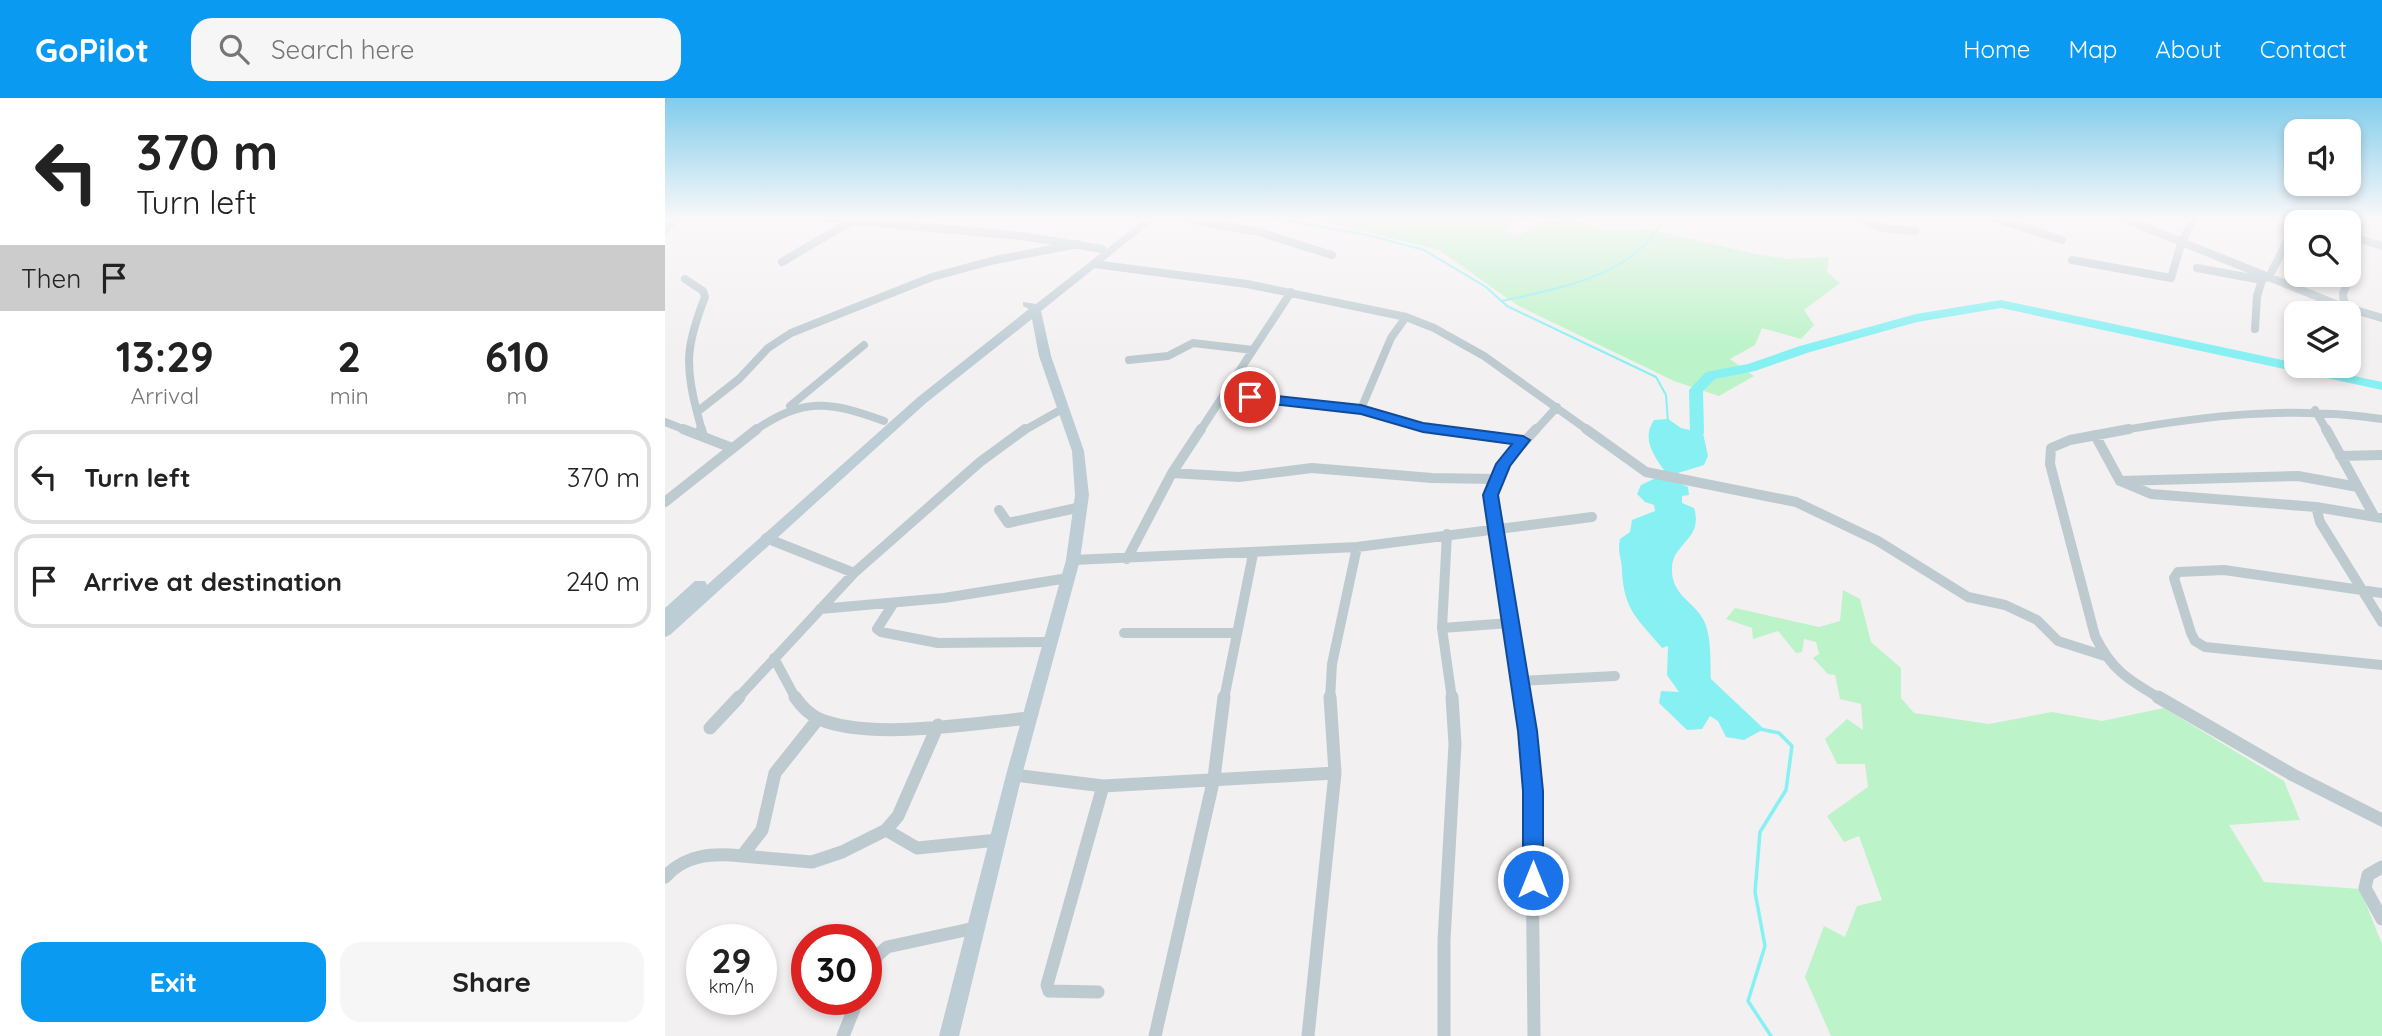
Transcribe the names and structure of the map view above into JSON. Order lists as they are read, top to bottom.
{
  "page": {
    "header": "GoPilot",
    "search": "Search here",
    "nav": [
      "Home",
      "Map",
      "About",
      "Contact"
    ],
    "turn": ["370 m", "Turn left"],
    "then": "Then",
    "eta": [
      "13:29",
      "Arrival",
      "2",
      "min",
      "610",
      "m"
    ],
    "list": [
      {
        "name": "Turn left",
        "value": "370 m"
      },
      {
        "name": "Arrive at destination",
        "value": "240 m"
      }
    ],
    "speed": "29 km/h",
    "limit": "30",
    "buttons": ["Exit", "Share"]
  }
}
